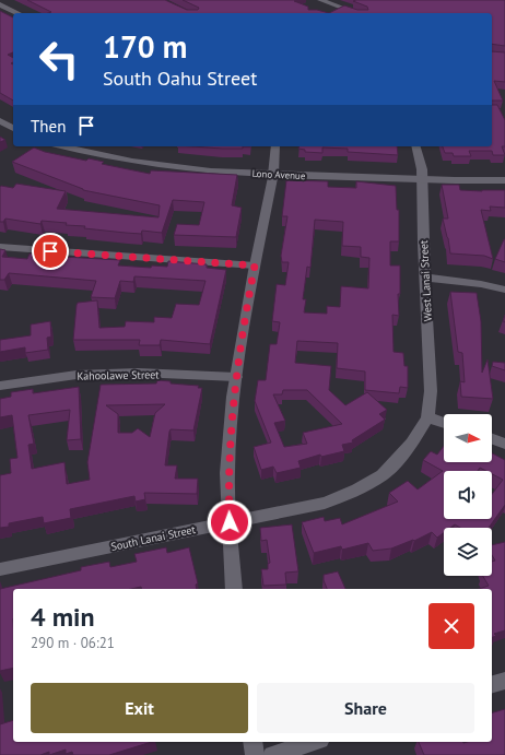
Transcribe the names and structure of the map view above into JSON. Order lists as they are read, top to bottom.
{
  "streets": {
    "street": [
      "Lono Avenue",
      "West Lanai Street",
      "Kahoolawe Street",
      "South Lanai Street"
    ]
  },
  "crossings": [
    ["Lono Avenue", "West Lanai Street"],
    ["West Lanai Street", "South Lanai Street"]
  ],
  "north": "right",
  "page": {
    "turn": ["170 m", "South Oahu Street"],
    "then": "Then",
    "heading": ["4 min", "290 m · 06:21"],
    "buttons": ["Exit", "Share"]
  }
}
